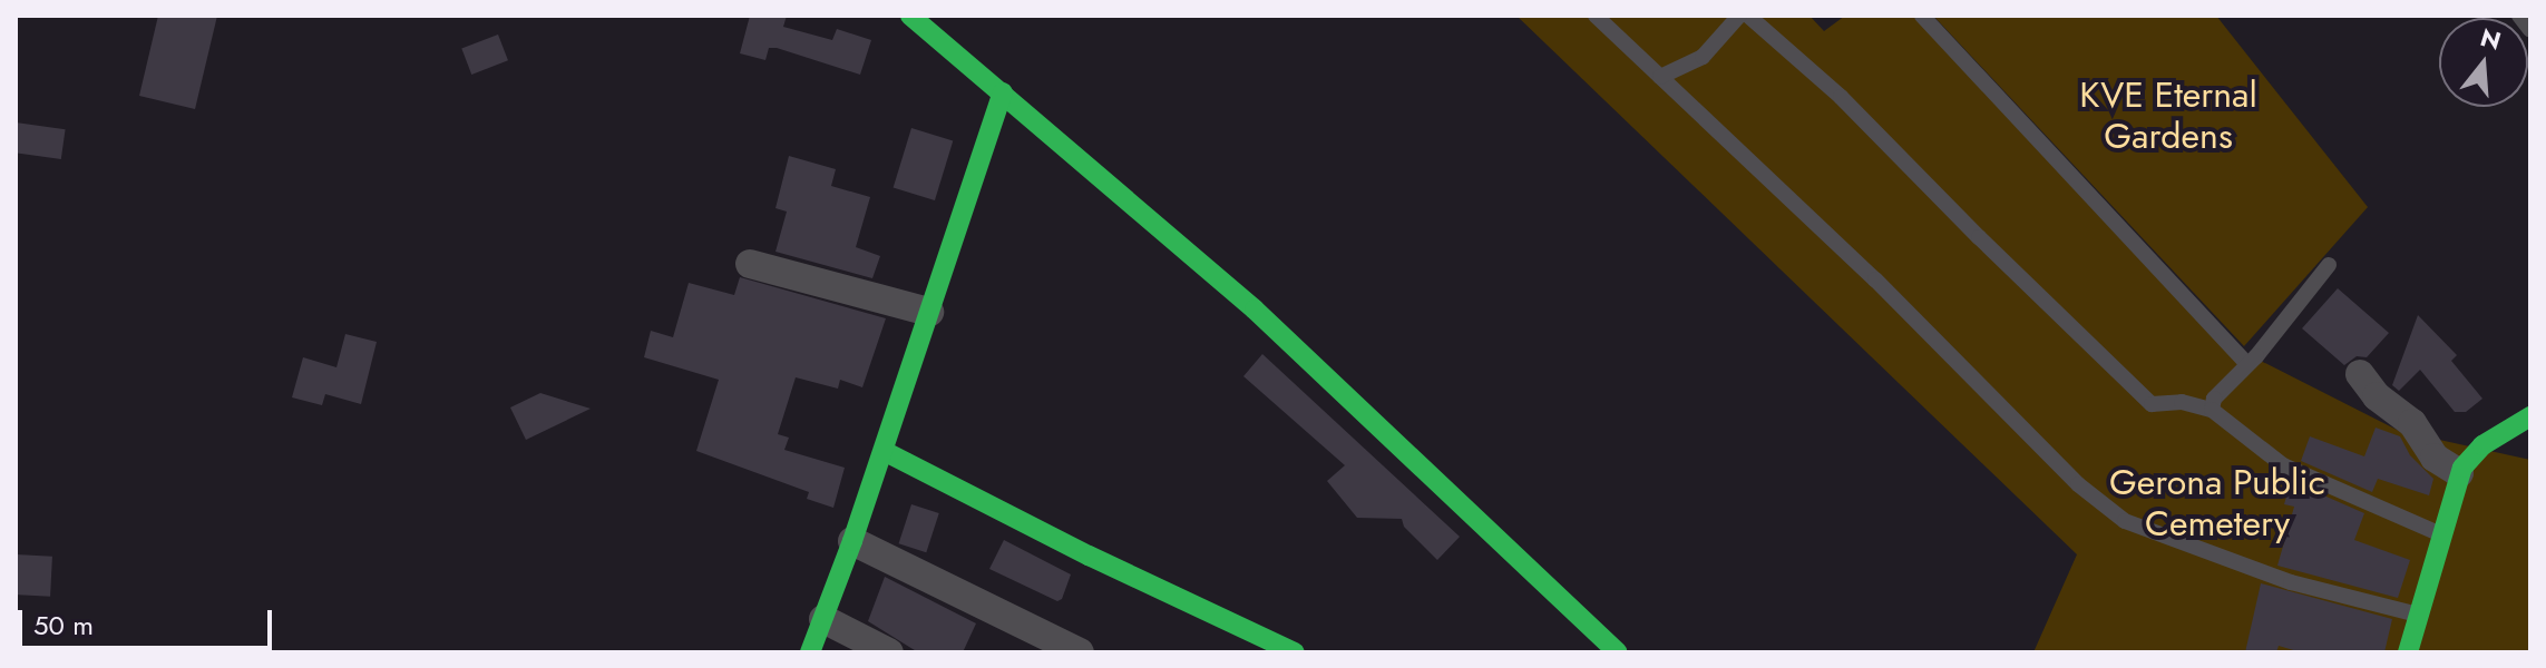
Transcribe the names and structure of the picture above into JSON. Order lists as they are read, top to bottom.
{
  "parks": ["KVE Eternal Gardens", "Gerona Public Cemetery"],
  "scale_bar": "50 m",
  "north": "top"
}
